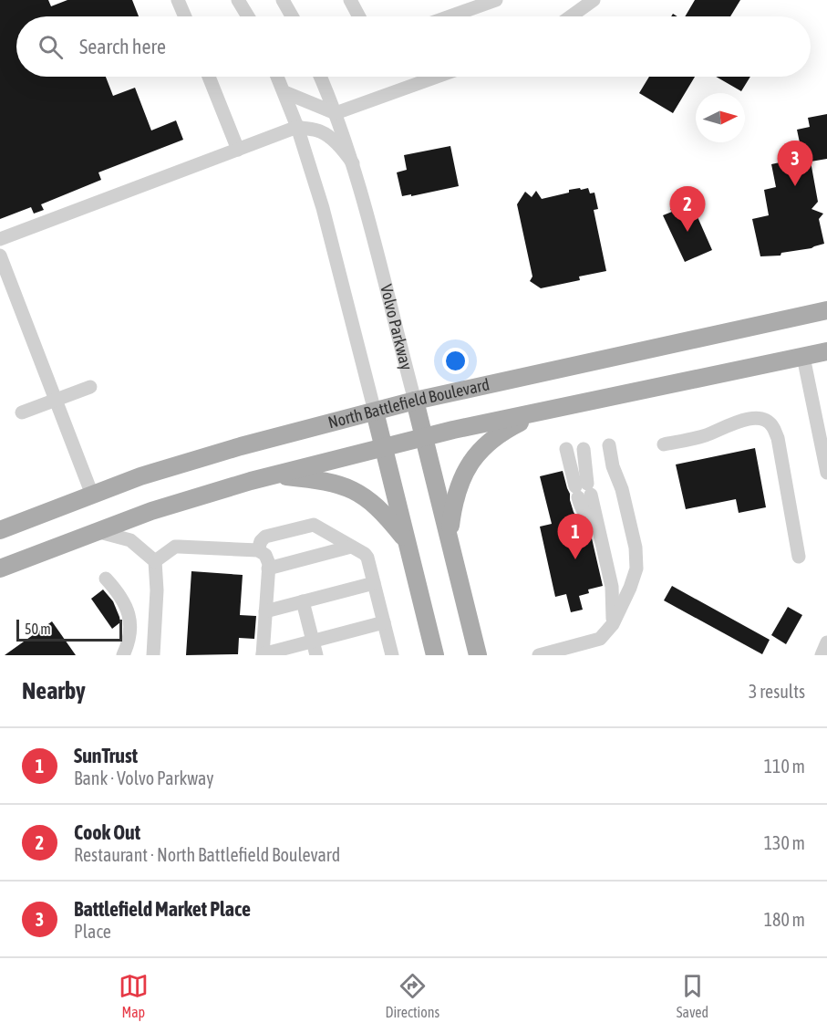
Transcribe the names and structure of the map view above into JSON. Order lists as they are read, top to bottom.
{
  "streets": {
    "main road": ["Volvo Parkway", "North Battlefield Boulevard"]
  },
  "crossings": [
    ["Volvo Parkway", "North Battlefield Boulevard"]
  ],
  "scale_bar": "50 m",
  "north": "right",
  "page": {
    "search": "Search here",
    "pins": ["3", "2", "1"],
    "scale": "50 m",
    "heading": ["Nearby", "3 results"],
    "list": [
      {
        "mark": "1",
        "name": "SunTrust",
        "note": "Bank · Volvo Parkway",
        "value": "110 m"
      },
      {
        "mark": "2",
        "name": "Cook Out",
        "note": "Restaurant · North Battlefield Boulevard",
        "value": "130 m"
      },
      {
        "mark": "3",
        "name": "Battlefield Market Place",
        "note": "Place",
        "value": "180 m"
      }
    ],
    "nav": ["Map", "Directions", "Saved"]
  }
}
